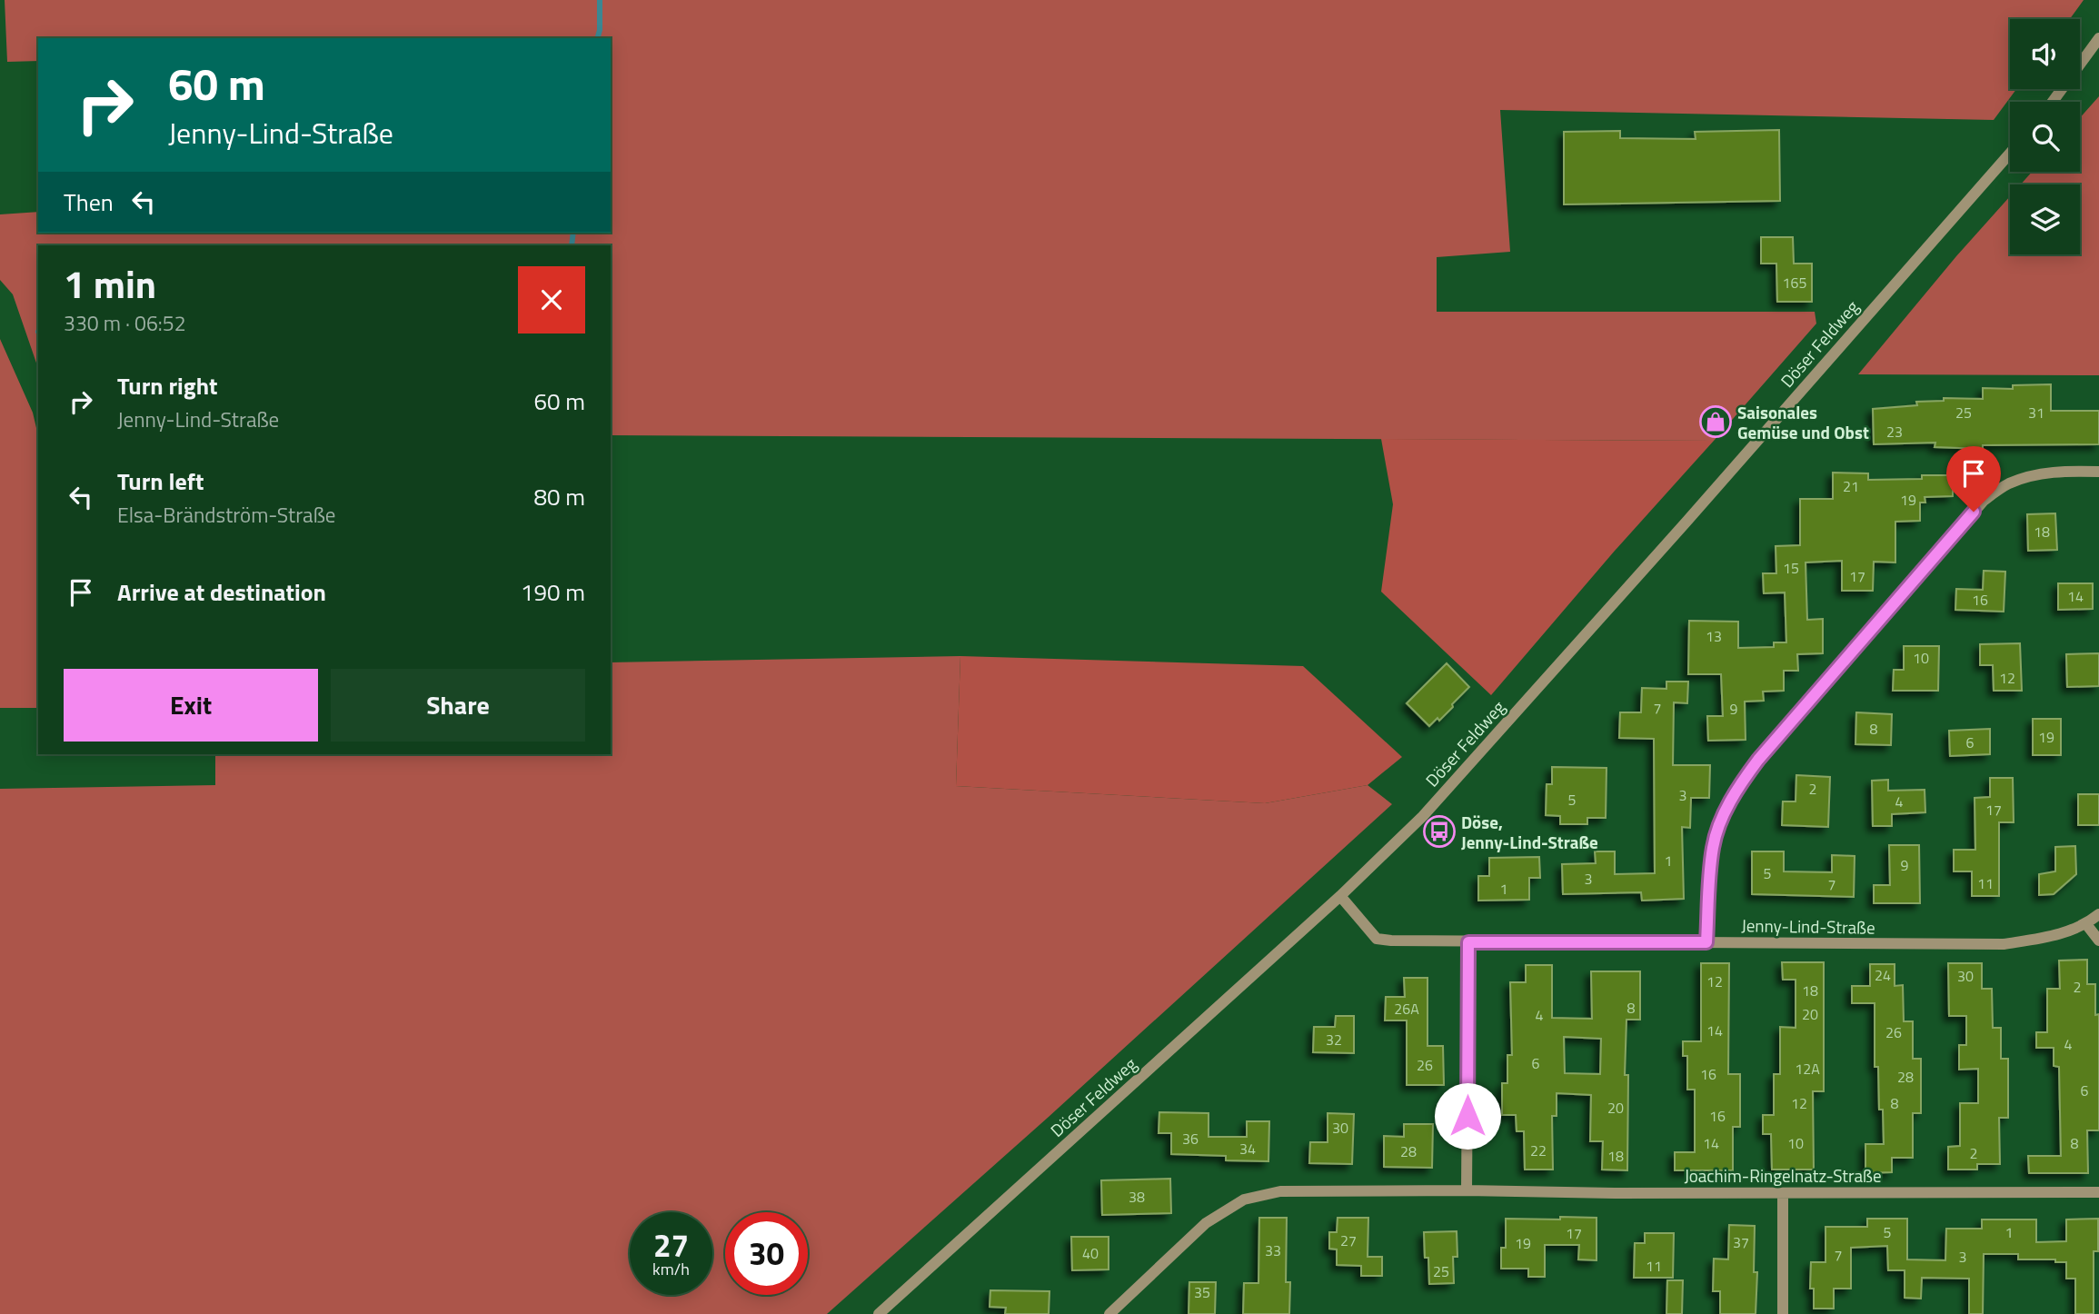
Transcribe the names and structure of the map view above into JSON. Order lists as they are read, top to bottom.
{
  "streets": {
    "street": ["Döser Feldweg", "Jenny-Lind-Straße", "Joachim-Ringelnatz-Straße"]
  },
  "crossings": [
    ["Döser Feldweg", "Jenny-Lind-Straße"]
  ],
  "places": {
    "shop": ["Saisonales Gemüse und Obst"],
    "bus stop": ["Döse, Jenny-Lind-Straße"]
  },
  "house_numbers": [
    "165",
    "25",
    "31",
    "23",
    "21",
    "19",
    "18",
    "15",
    "17",
    "14",
    "16",
    "13",
    "10",
    "12",
    "7",
    "9",
    "8",
    "19",
    "6",
    "2",
    "3",
    "5",
    "4",
    "17",
    "1",
    "9",
    "5",
    "3",
    "11",
    "7",
    "1",
    "24",
    "30",
    "12",
    "2",
    "18",
    "8",
    "26A",
    "20",
    "4",
    "14",
    "26",
    "32",
    "4",
    "6",
    "26",
    "12A",
    "16",
    "28",
    "6",
    "12",
    "8",
    "20",
    "16",
    "30",
    "36",
    "14",
    "10",
    "8",
    "34",
    "22",
    "28",
    "2",
    "18",
    "38",
    "5",
    "1",
    "17",
    "27",
    "37",
    "19",
    "33",
    "40",
    "7",
    "3",
    "11",
    "25",
    "35"
  ],
  "page": {
    "turn": ["60 m", "Jenny-Lind-Straße"],
    "then": "Then",
    "heading": ["1 min", "330 m · 06:52"],
    "list": [
      {
        "name": "Turn right",
        "note": "Jenny-Lind-Straße",
        "value": "60 m"
      },
      {
        "name": "Turn left",
        "note": "Elsa-Brändström-Straße",
        "value": "80 m"
      },
      {
        "name": "Arrive at destination",
        "value": "190 m"
      }
    ],
    "buttons": ["Exit", "Share"],
    "speed": "27 km/h",
    "limit": "30"
  }
}
